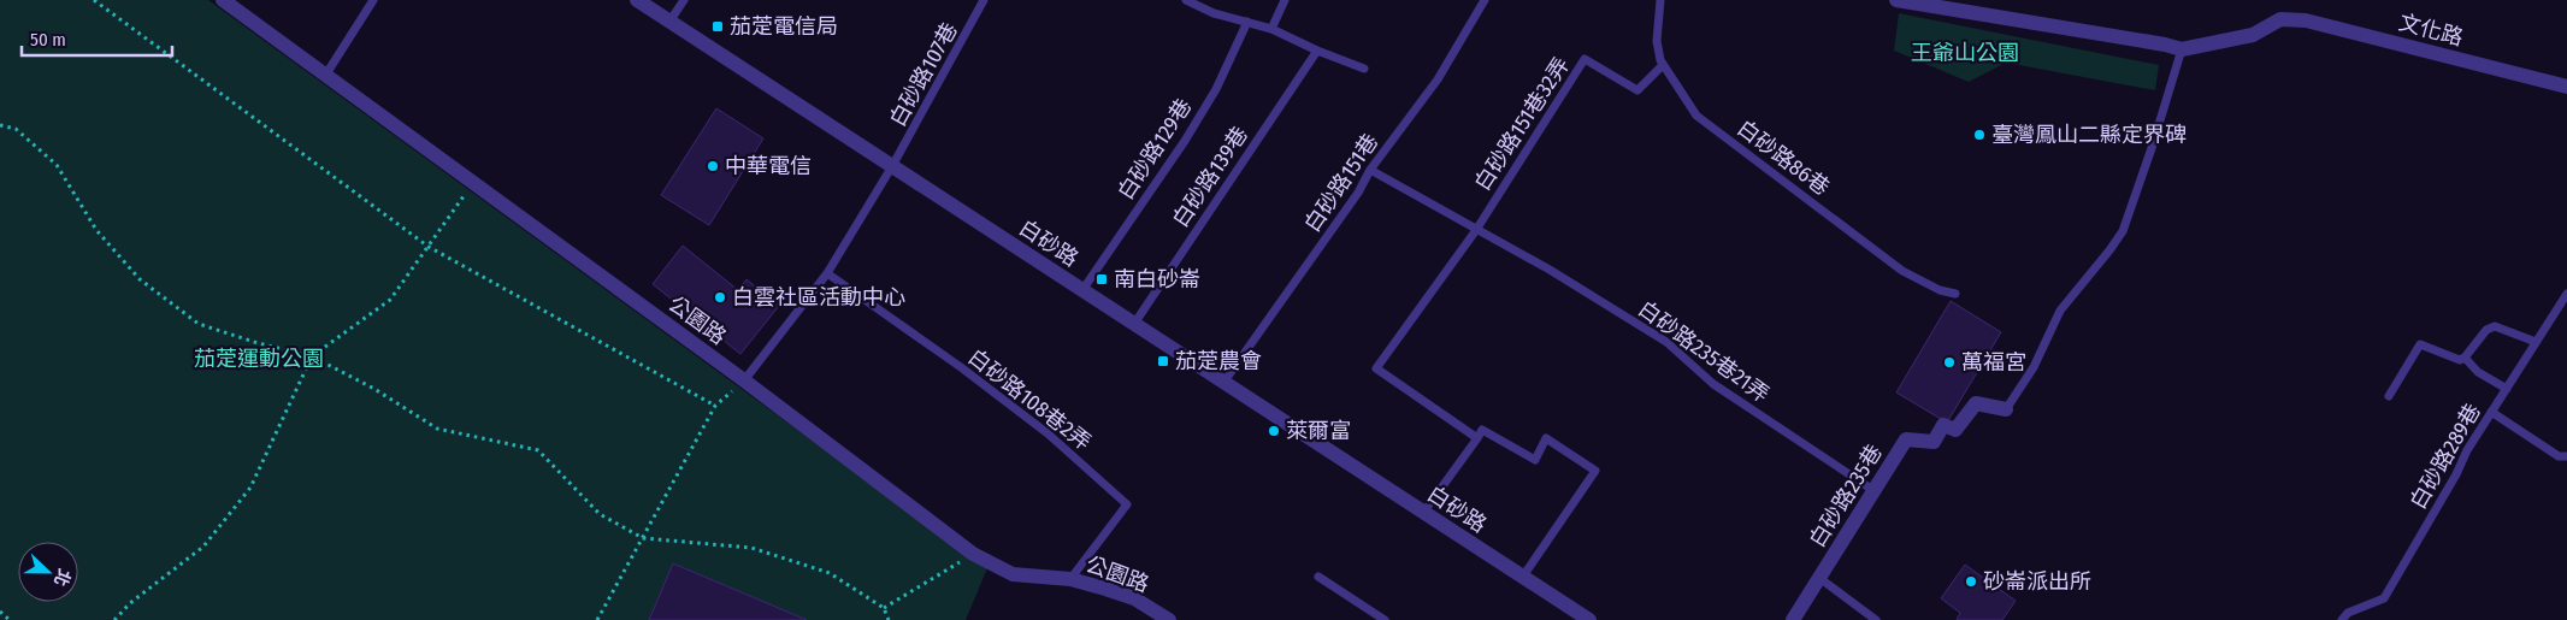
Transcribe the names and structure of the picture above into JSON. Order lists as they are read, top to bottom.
{
  "streets": {
    "street": [
      "文化路",
      "白砂路",
      "公園路",
      "白砂路235巷"
    ],
    "lane": [
      "白砂路107巷",
      "白砂路151巷32弄",
      "白砂路129巷",
      "白砂路86巷",
      "白砂路139巷",
      "白砂路151巷",
      "白砂路235巷21弄",
      "白砂路108巷2弄",
      "白砂路289巷"
    ]
  },
  "crossings": [
    ["白砂路107巷", "白砂路"],
    ["白砂路107巷", "公園路"],
    ["白砂路107巷", "白砂路108巷2弄"],
    ["白砂路151巷32弄", "白砂路86巷"],
    ["白砂路151巷32弄", "白砂路235巷21弄"],
    ["白砂路129巷", "白砂路"],
    ["白砂路139巷", "白砂路"],
    ["白砂路151巷", "白砂路"],
    ["公園路", "白砂路108巷2弄"],
    ["白砂路235巷21弄", "白砂路235巷"]
  ],
  "parks": ["王爺山公園", "茄萣運動公園"],
  "places": {
    "transit": ["茄萣電信局", "南白砂崙", "茄萣農會"],
    "other": [
      "臺灣鳳山二縣定界碑",
      "中華電信",
      "白雲社區活動中心",
      "萬福宮",
      "萊爾富",
      "砂崙派出所"
    ]
  },
  "scale_bar": "50 m",
  "north": "right"
}
